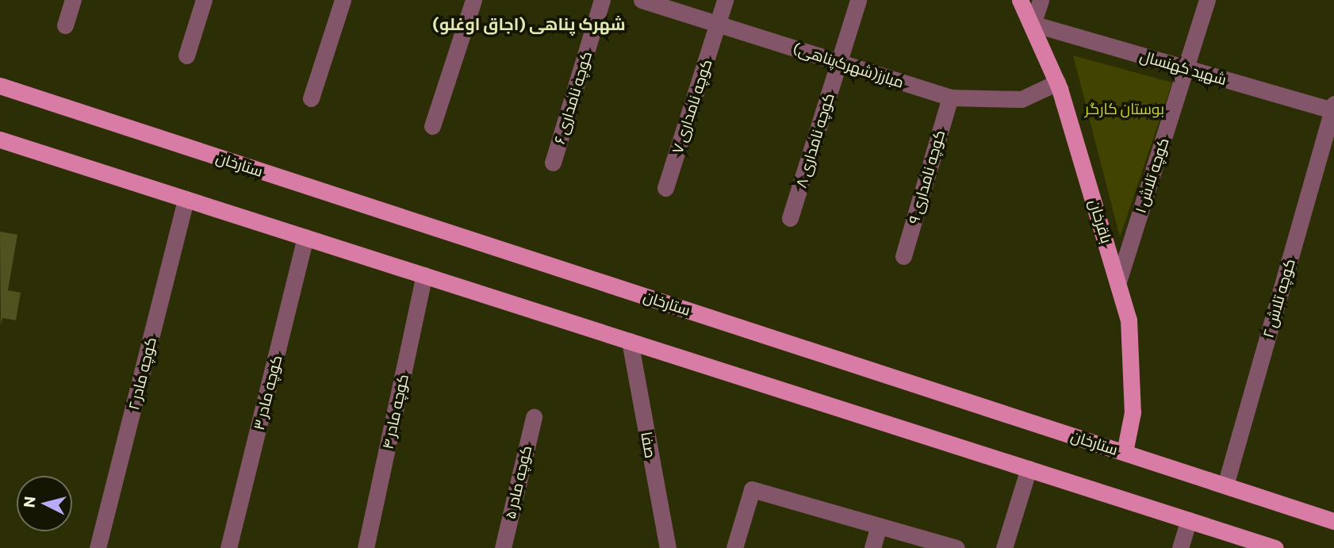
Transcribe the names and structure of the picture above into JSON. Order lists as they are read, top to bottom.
{
  "streets": {
    "main road": ["ستارخان", "باقرخان"],
    "street": [
      "مبارز(شهرک‌پناهی)",
      "شهید کهنسال",
      "کوچه نامداری ۶",
      "کوچه نامداری ۷",
      "کوچه نامداری ۸",
      "کوچه تلاش ۱",
      "کوچه نامداری ۹",
      "کوچه تلاش ۲",
      "کوچه مادر ۲",
      "کوچه مادر ۳",
      "کوچه مادر ۴",
      "صفا",
      "کوچه مادر ۵"
    ]
  },
  "crossings": [
    ["مبارز(شهرک‌پناهی)", "کوچه نامداری ۷"],
    ["مبارز(شهرک‌پناهی)", "کوچه نامداری ۸"],
    ["مبارز(شهرک‌پناهی)", "کوچه نامداری ۹"],
    ["مبارز(شهرک‌پناهی)", "باقرخان"],
    ["شهید کهنسال", "کوچه تلاش ۱"],
    ["شهید کهنسال", "باقرخان"],
    ["شهید کهنسال", "کوچه تلاش ۲"],
    ["ستارخان", "باقرخان"],
    ["ستارخان", "کوچه تلاش ۲"],
    ["کوچه تلاش ۱", "باقرخان"]
  ],
  "districts": ["شهرک پناهی (اجاق اوغلو)"],
  "parks": ["بوستان کارگر"],
  "north": "left"
}
